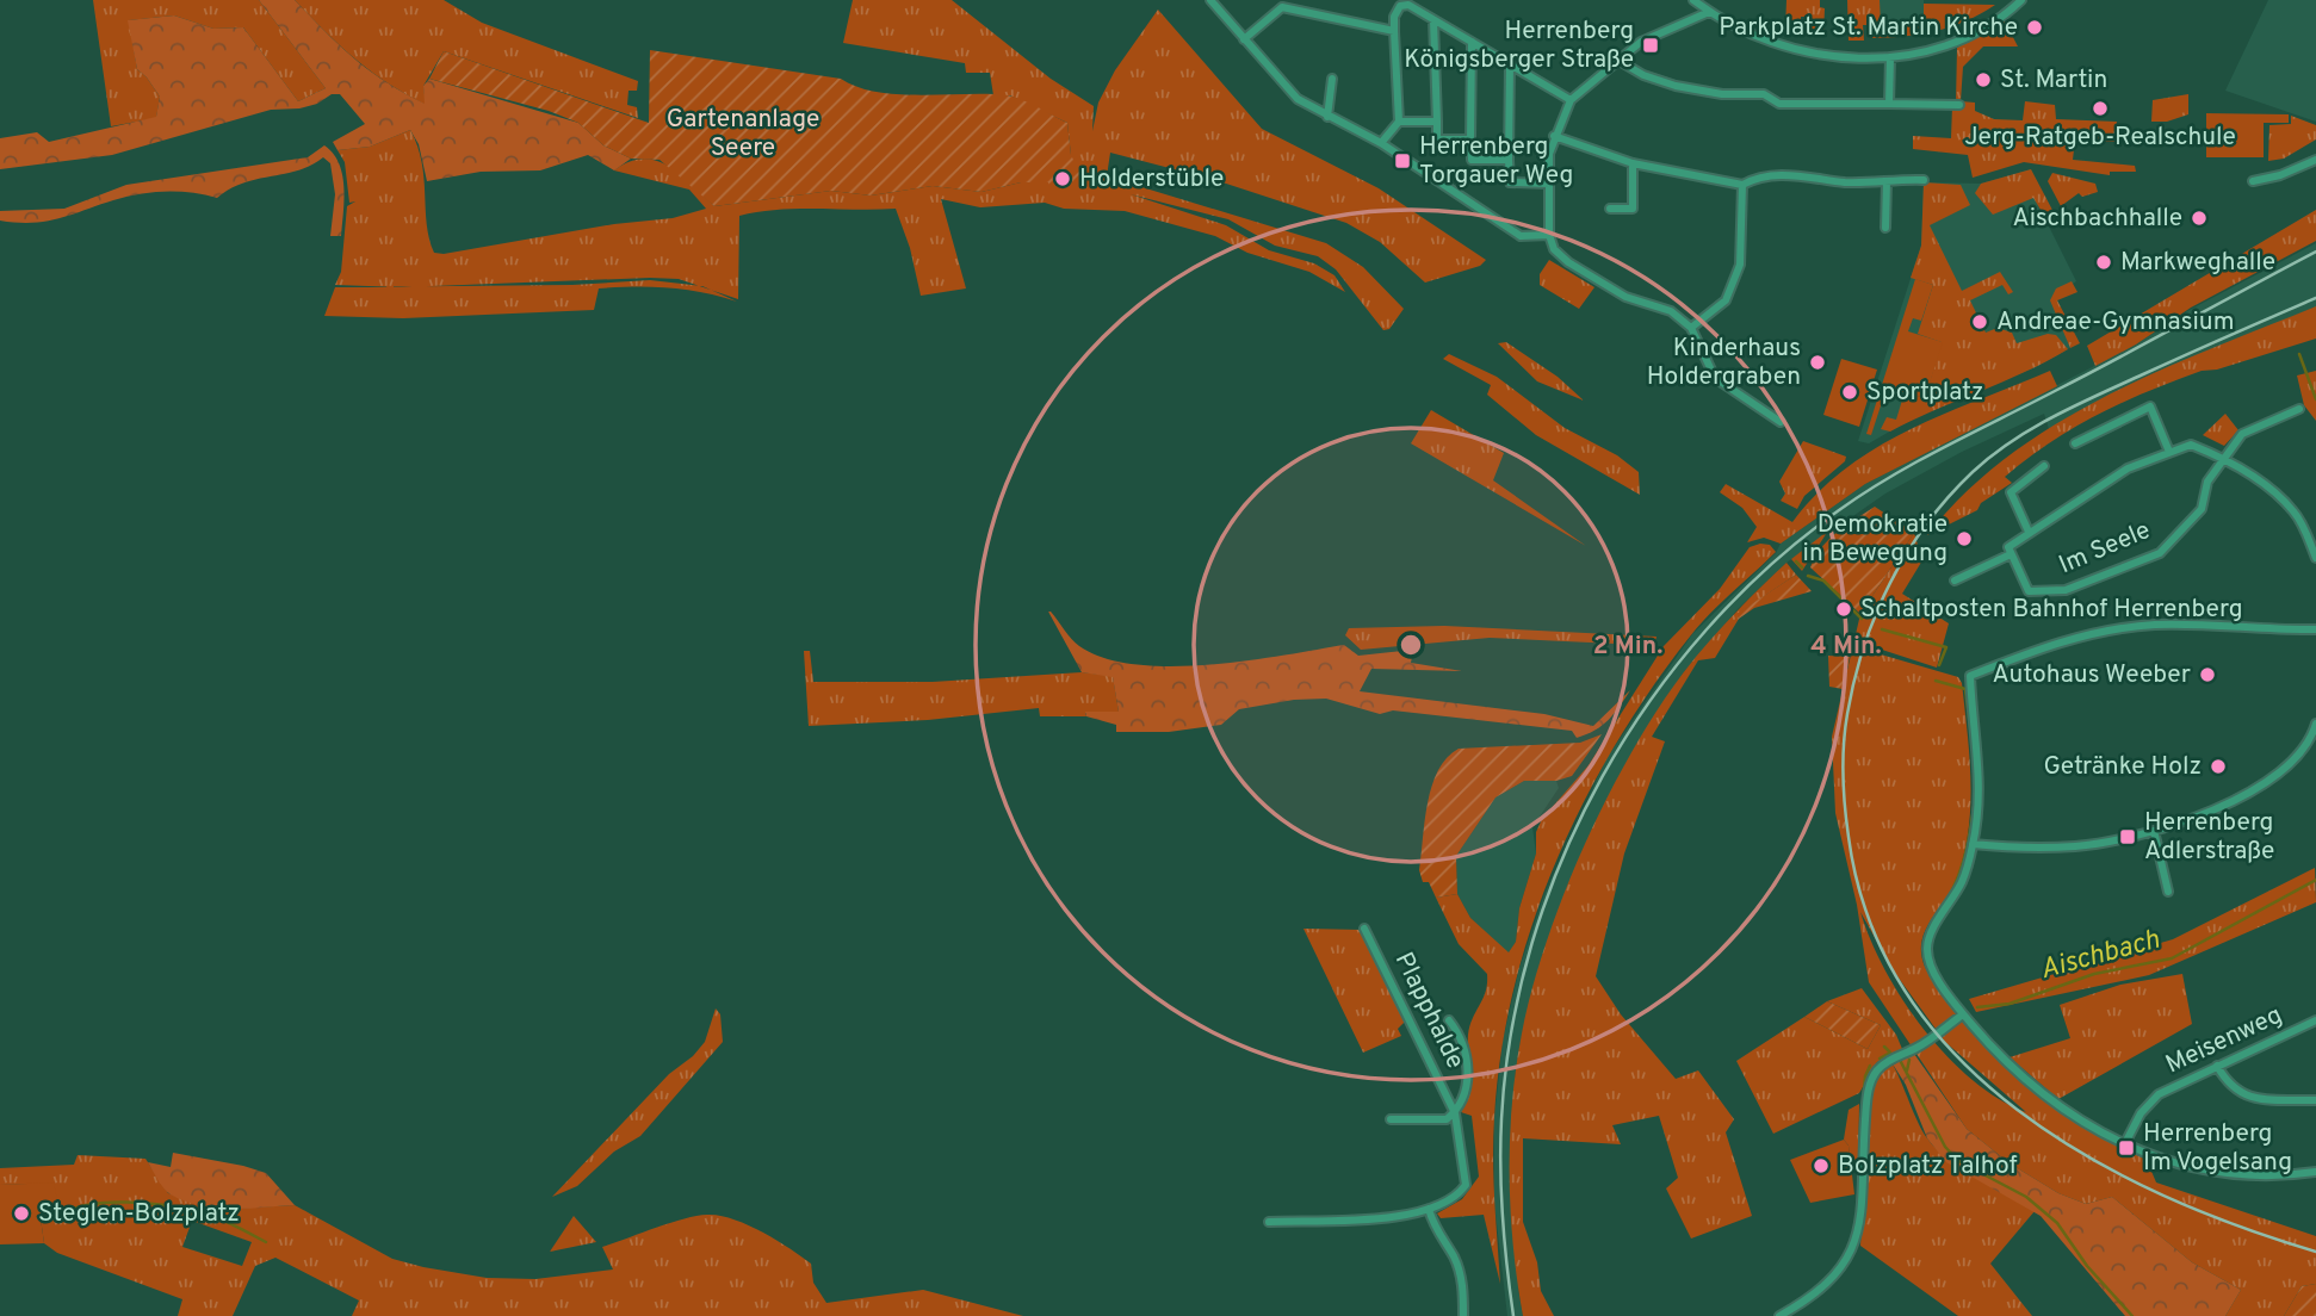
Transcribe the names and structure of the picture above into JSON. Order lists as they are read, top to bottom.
{
  "streets": {
    "street": ["Im Seele", "Plapphalde", "Meisenweg"]
  },
  "water": ["Aischbach"],
  "parks": ["Gartenanlage Seere"],
  "places": {
    "other": [
      "Parkplatz St. Martin Kirche",
      "St. Martin",
      "Jerg-Ratgeb-Realschule",
      "Holderstüble",
      "Aischbachhalle",
      "Markweghalle",
      "Andreae-Gymnasium",
      "Kinderhaus Holdergraben",
      "Sportplatz",
      "Demokratie in Bewegung",
      "Schaltposten Bahnhof Herrenberg",
      "Autohaus Weeber",
      "Getränke Holz",
      "Bolzplatz Talhof",
      "Steglen-Bolzplatz"
    ],
    "transit": [
      "Herrenberg Königsberger Straße",
      "Herrenberg Torgauer Weg",
      "Herrenberg Adlerstraße",
      "Herrenberg Im Vogelsang"
    ]
  },
  "rings": ["2 Min.", "4 Min."]
}
